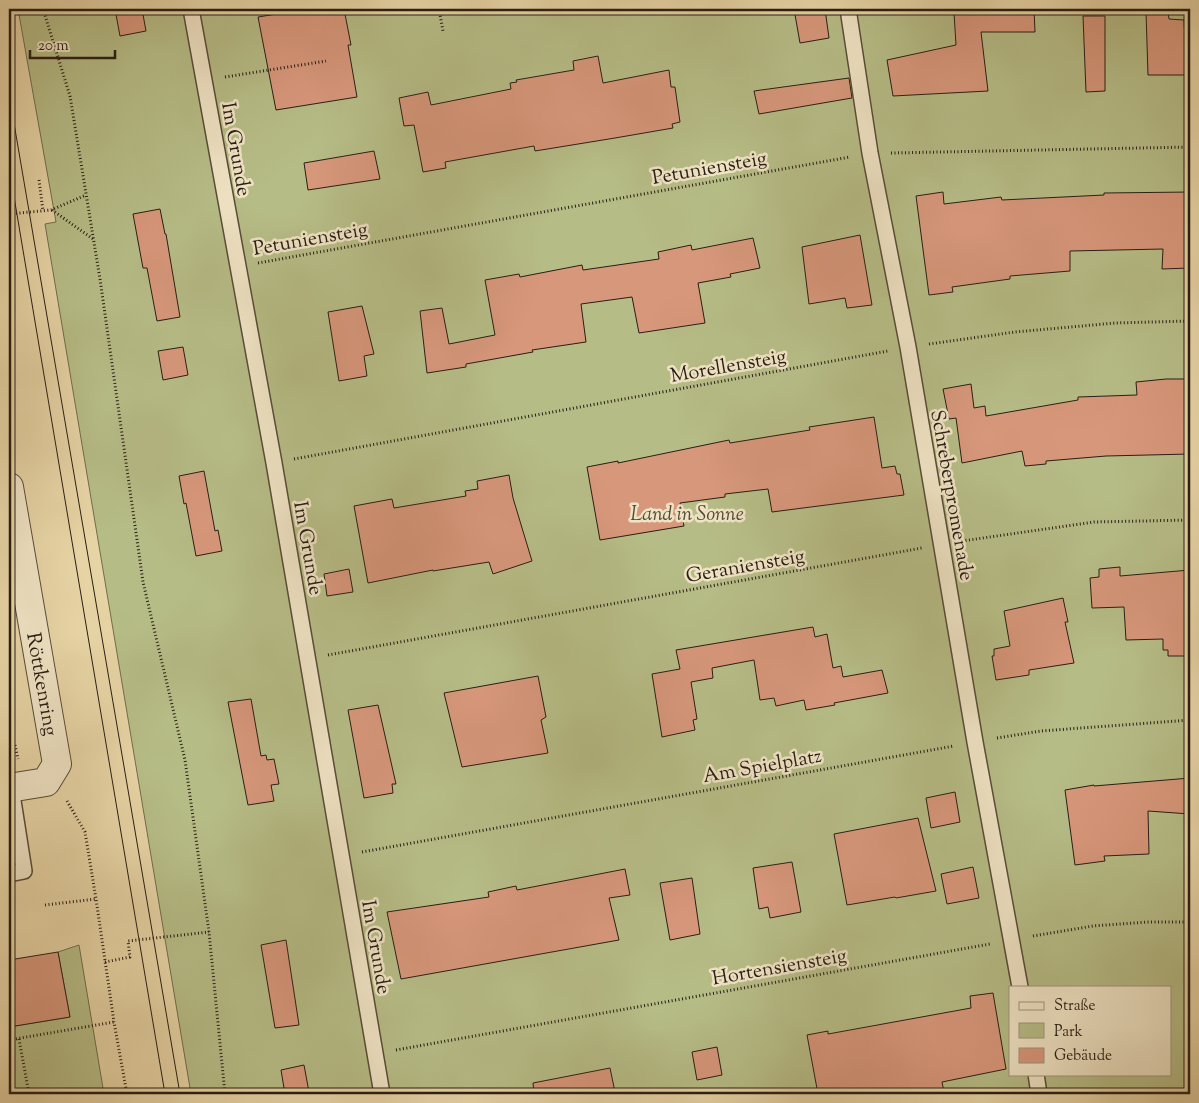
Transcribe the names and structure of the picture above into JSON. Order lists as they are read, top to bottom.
{
  "streets": {
    "street": ["Röttkenring"],
    "lane": ["Im Grunde", "Schreberpromenade"],
    "path": [
      "Petuniensteig",
      "Morellensteig",
      "Geraniensteig",
      "Am Spielplatz",
      "Hortensiensteig"
    ]
  },
  "crossings": [
    ["Im Grunde", "Petuniensteig"],
    ["Im Grunde", "Morellensteig"],
    ["Im Grunde", "Geraniensteig"],
    ["Im Grunde", "Am Spielplatz"],
    ["Im Grunde", "Hortensiensteig"],
    ["Petuniensteig", "Schreberpromenade"],
    ["Morellensteig", "Schreberpromenade"],
    ["Schreberpromenade", "Geraniensteig"],
    ["Schreberpromenade", "Am Spielplatz"],
    ["Schreberpromenade", "Hortensiensteig"]
  ],
  "parks": ["Land in Sonne"],
  "legend": ["Straße", "Park", "Gebäude"],
  "scale_bar": "20 m"
}
